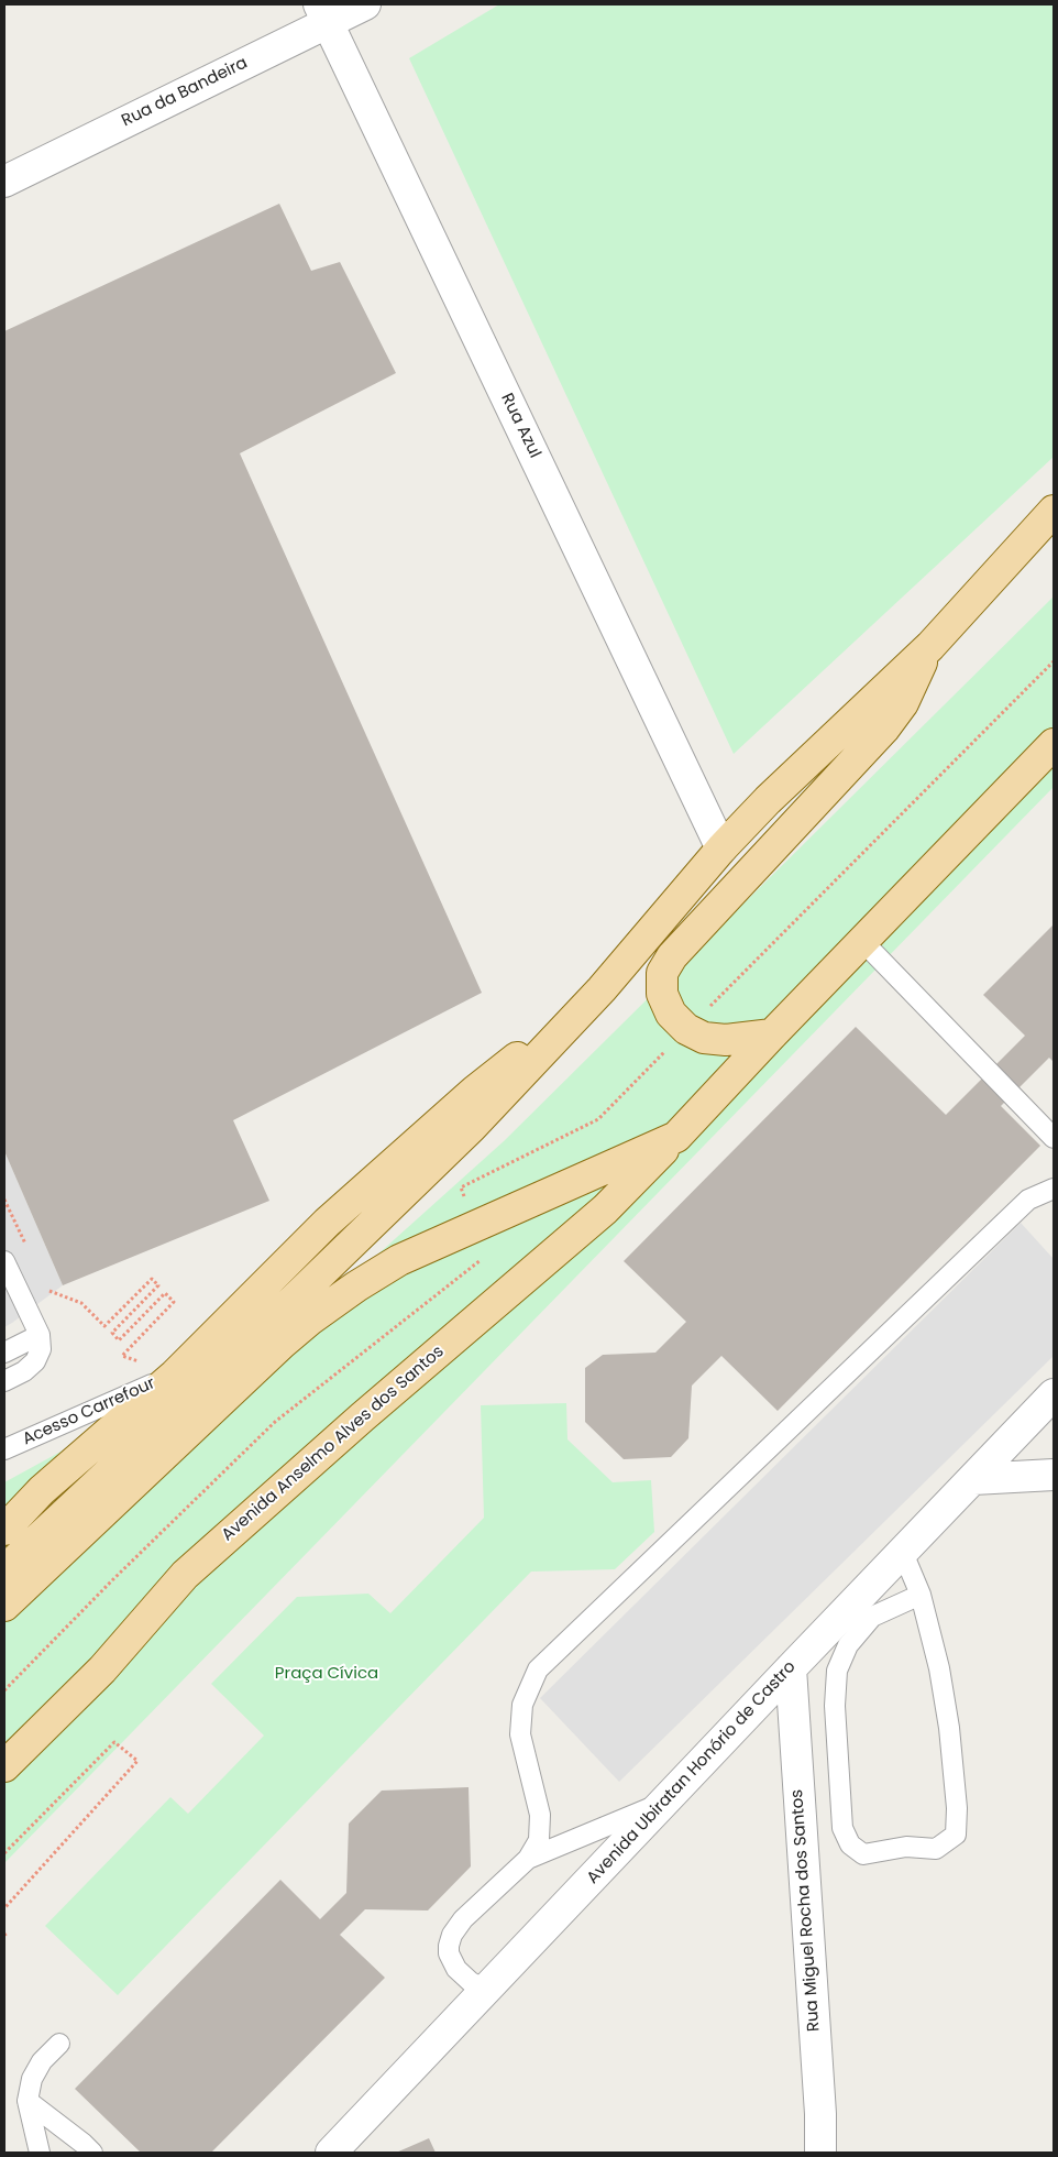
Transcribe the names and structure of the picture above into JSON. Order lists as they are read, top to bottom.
{
  "streets": {
    "main road": ["Avenida Anselmo Alves dos Santos"],
    "street": [
      "Rua da Bandeira",
      "Rua Azul",
      "Avenida Ubiratan Honório de Castro",
      "Rua Miguel Rocha dos Santos"
    ],
    "lane": ["Acesso Carrefour"]
  },
  "crossings": [
    ["Rua da Bandeira", "Rua Azul"],
    ["Avenida Ubiratan Honório de Castro", "Rua Miguel Rocha dos Santos"]
  ],
  "parks": ["Praça Cívica"]
}
